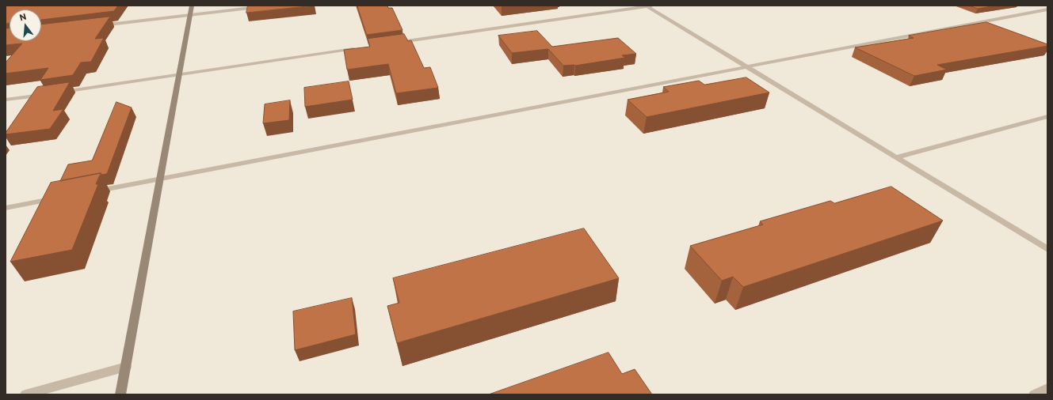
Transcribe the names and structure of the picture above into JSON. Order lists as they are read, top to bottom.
{
  "north": "top"
}
